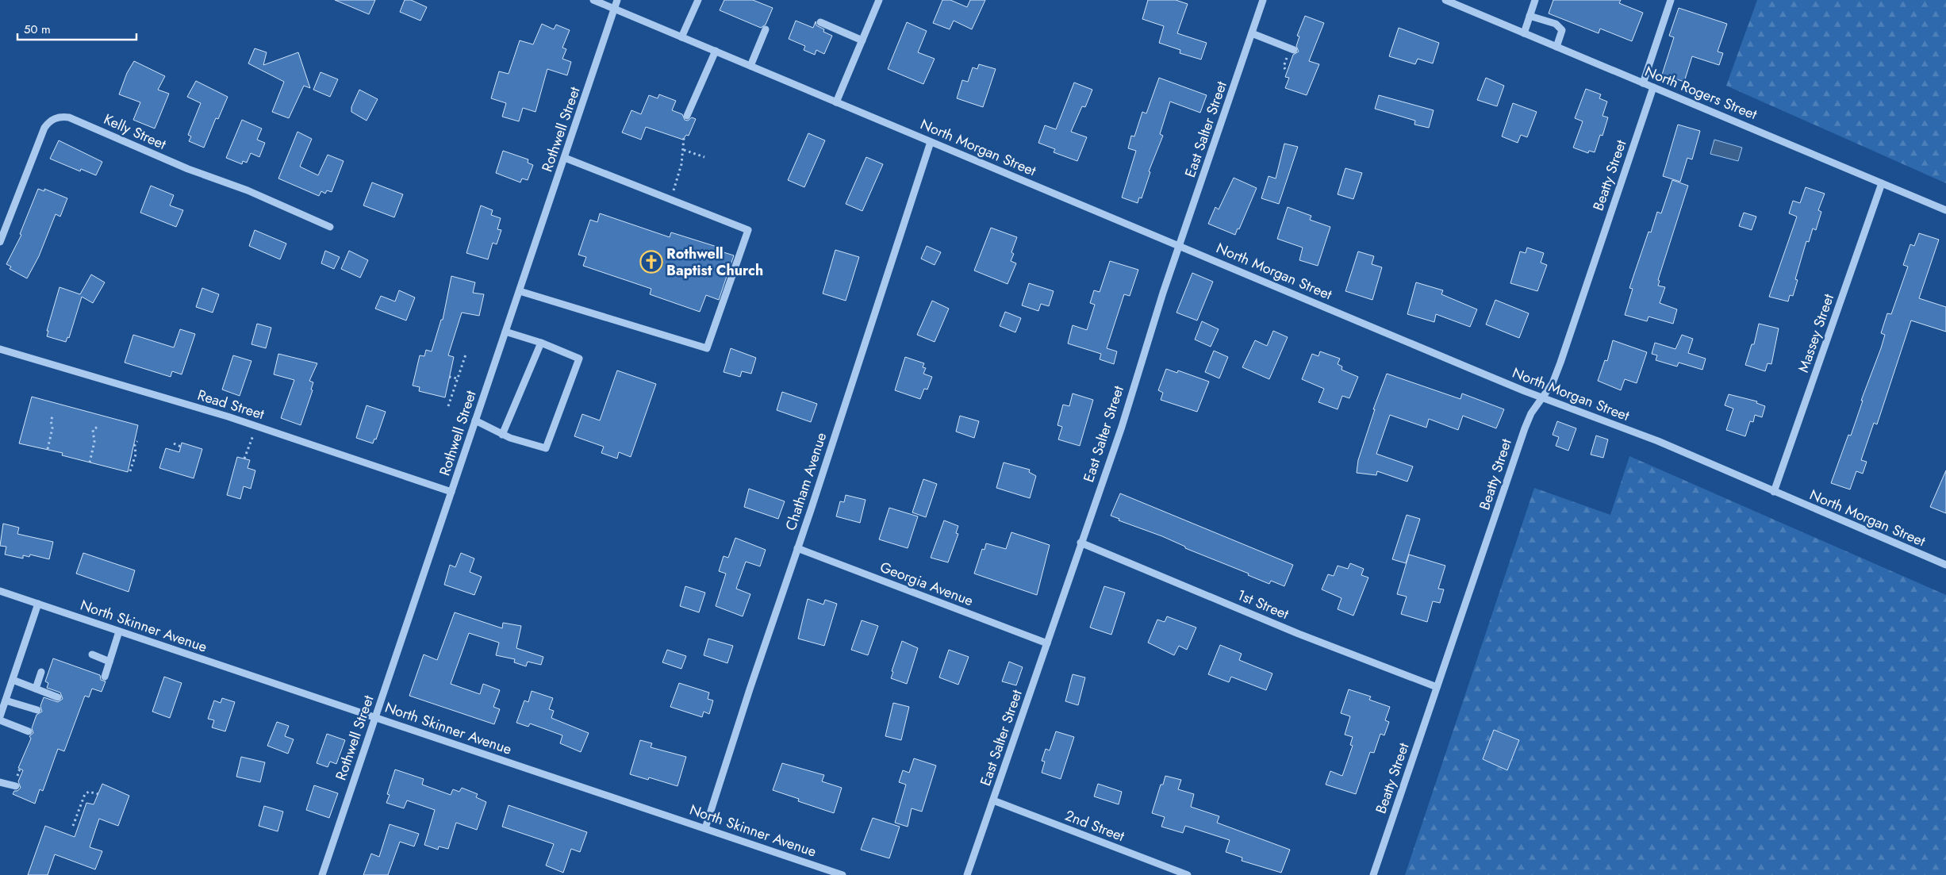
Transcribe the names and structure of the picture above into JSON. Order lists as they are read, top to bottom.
{
  "streets": {
    "street": [
      "North Rogers Street",
      "Rothwell Street",
      "East Salter Street",
      "Kelly Street",
      "North Morgan Street",
      "Beatty Street",
      "Massey Street",
      "Read Street",
      "Chatham Avenue",
      "Georgia Avenue",
      "1st Street",
      "North Skinner Avenue",
      "2nd Street"
    ]
  },
  "crossings": [
    ["North Rogers Street", "Beatty Street"],
    ["North Rogers Street", "Massey Street"],
    ["Rothwell Street", "North Morgan Street"],
    ["Rothwell Street", "Read Street"],
    ["Rothwell Street", "North Skinner Avenue"],
    ["East Salter Street", "North Morgan Street"],
    ["East Salter Street", "Georgia Avenue"],
    ["East Salter Street", "1st Street"],
    ["East Salter Street", "2nd Street"],
    ["North Morgan Street", "Beatty Street"],
    ["North Morgan Street", "Massey Street"],
    ["North Morgan Street", "Chatham Avenue"],
    ["Beatty Street", "1st Street"],
    ["Chatham Avenue", "Georgia Avenue"],
    ["Chatham Avenue", "North Skinner Avenue"]
  ],
  "places": {
    "church": ["Rothwell Baptist Church"]
  },
  "scale_bar": "50 m"
}
